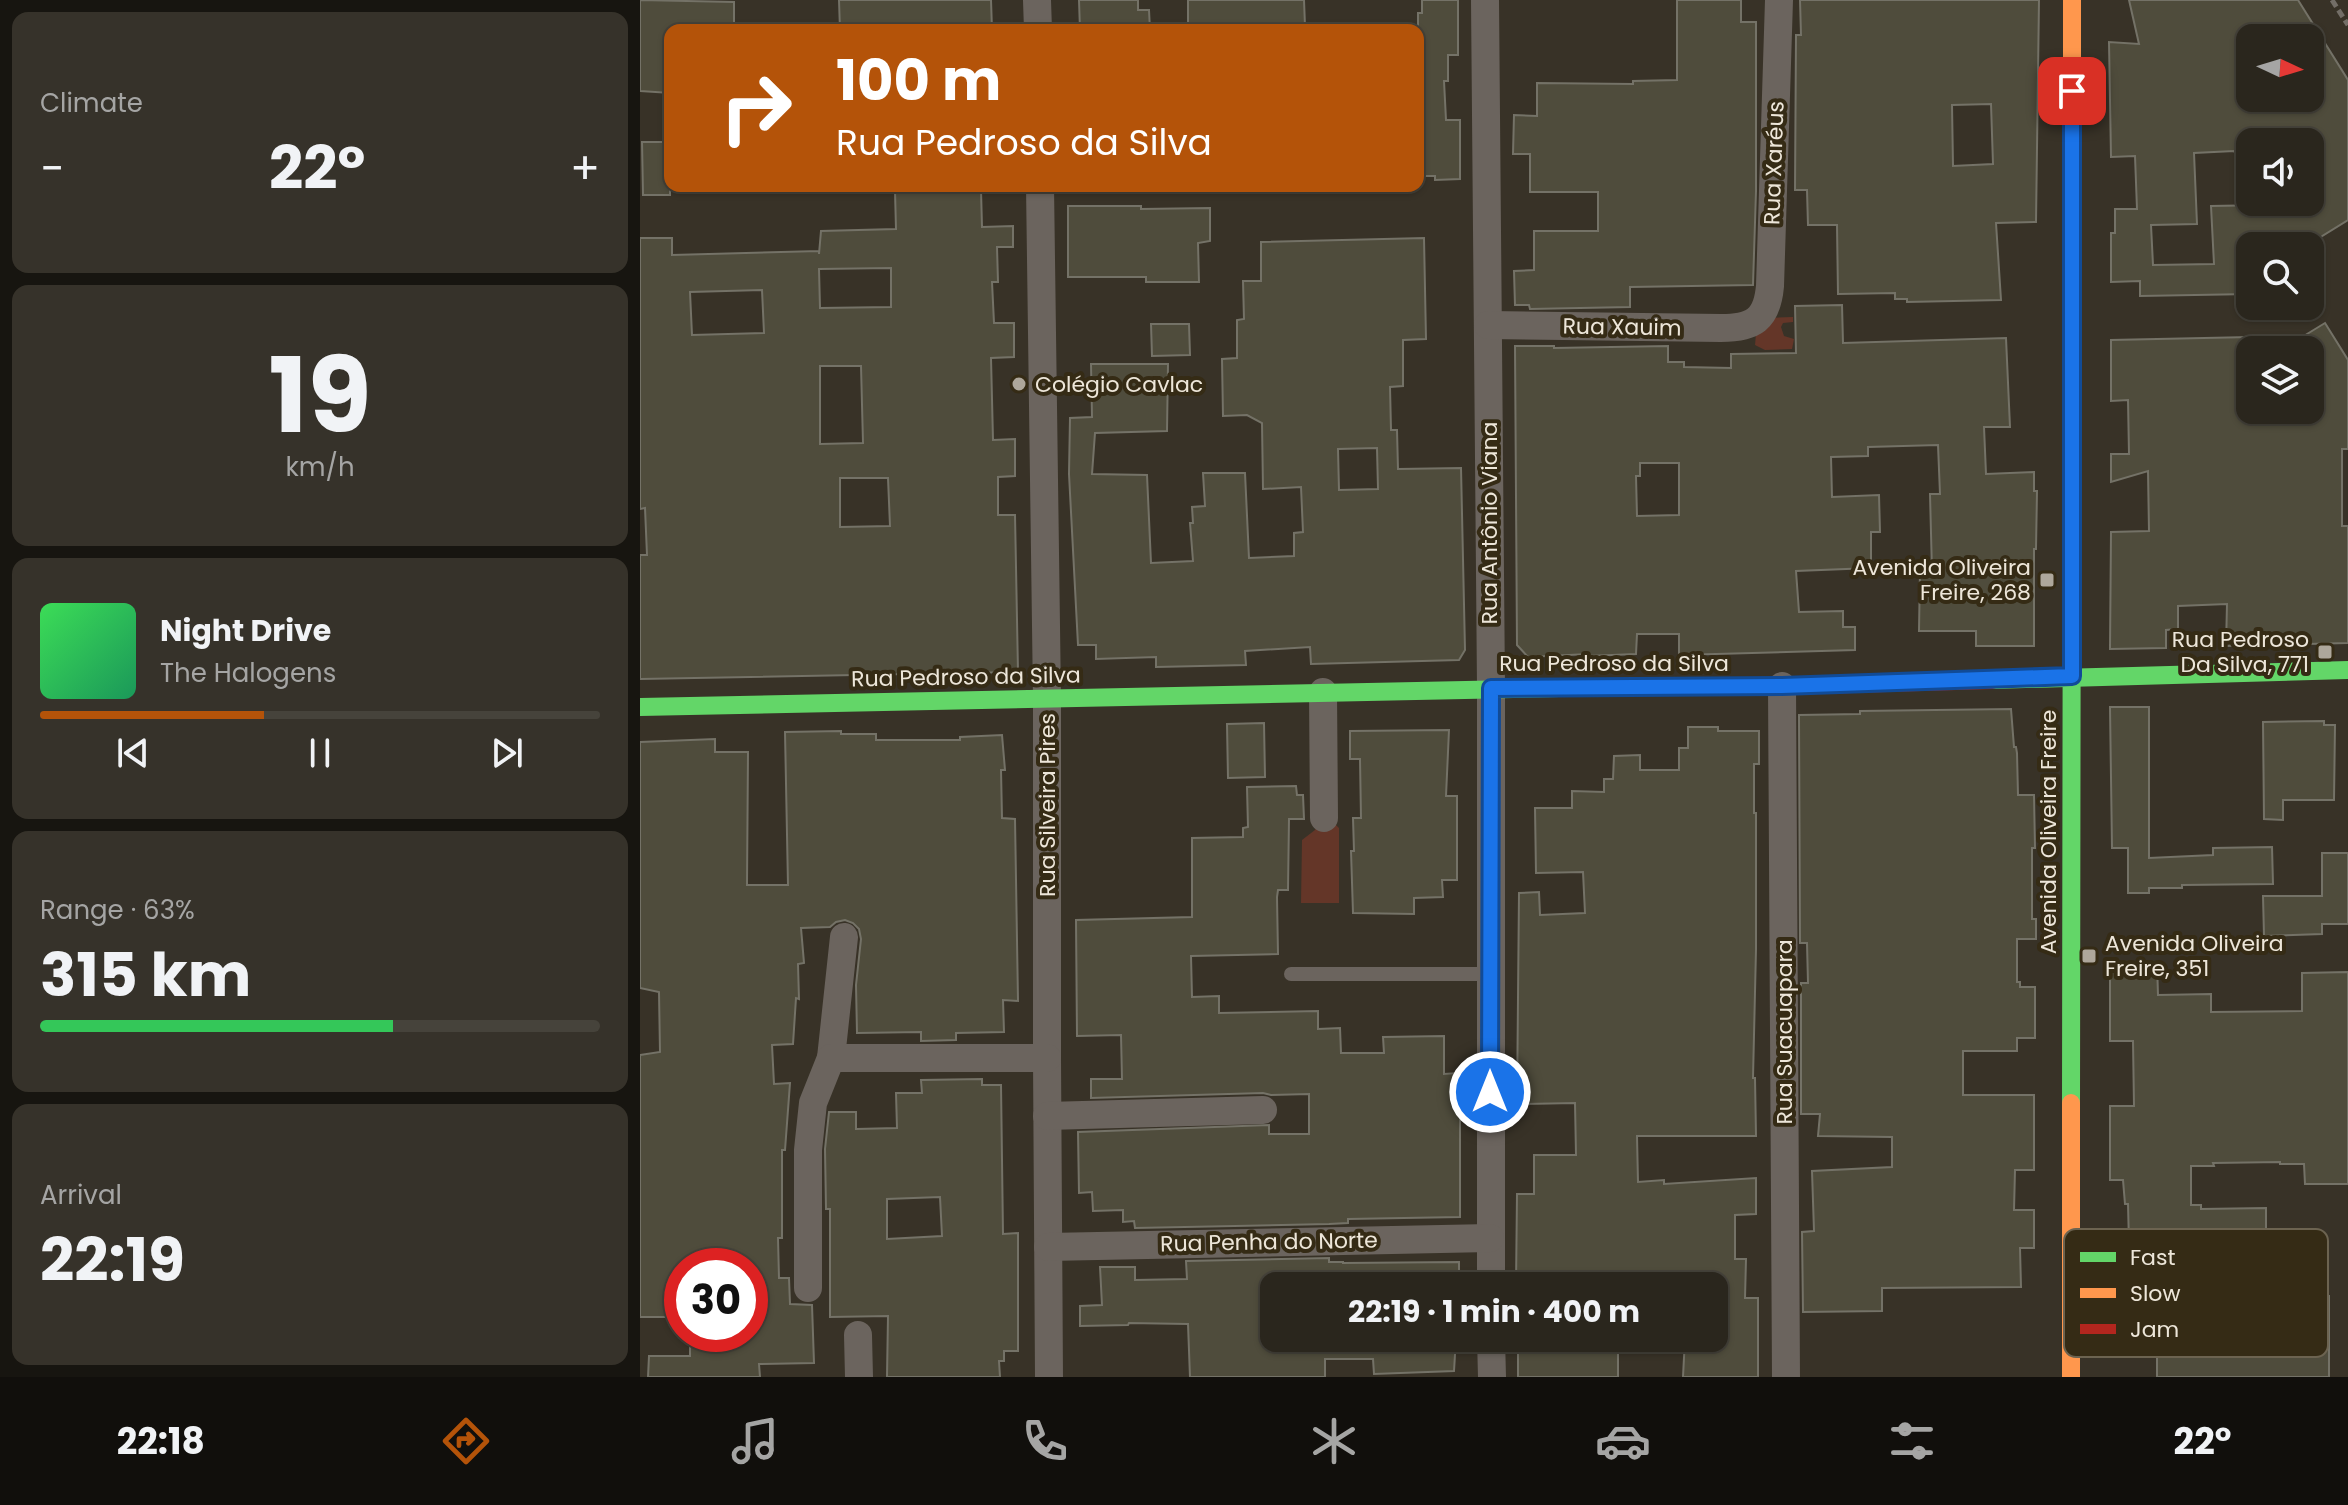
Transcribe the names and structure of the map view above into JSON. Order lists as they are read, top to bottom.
{
  "streets": {
    "street": [
      "Rua Xaréus",
      "Rua Xauim",
      "Rua Antônio Viana",
      "Rua Pedroso da Silva",
      "Rua Silveira Pires",
      "Avenida Oliveira Freire",
      "Rua Suacuapara",
      "Rua Penha do Norte"
    ]
  },
  "crossings": [
    ["Rua Xaréus", "Rua Xauim"],
    ["Rua Xauim", "Rua Antônio Viana"],
    ["Rua Antônio Viana", "Rua Pedroso da Silva"],
    ["Rua Antônio Viana", "Rua Penha do Norte"],
    ["Rua Pedroso da Silva", "Rua Silveira Pires"],
    ["Rua Pedroso da Silva", "Avenida Oliveira Freire"],
    ["Rua Pedroso da Silva", "Rua Suacuapara"],
    ["Rua Silveira Pires", "Rua Penha do Norte"]
  ],
  "places": {
    "other": ["Colégio Cavlac"],
    "transit": ["Avenida Oliveira Freire, 268", "Rua Pedroso Da Silva, 771", "Avenida Oliveira Freire, 351"]
  },
  "legend": ["Fast", "Slow", "Jam"],
  "north": "right",
  "page": {
    "tile": [
      "Climate",
      ["19", "km/h"],
      ["Range · 63%", "315 km"],
      ["Arrival", "22:19"]
    ],
    "turn": ["100 m", "Rua Pedroso da Silva"],
    "heat": ["−", "22°", "+"],
    "song": ["Night Drive", "The Halogens"],
    "limit": "30",
    "trip": "22:19 · 1 min · 400 m",
    "tabs": ["22:18", "22°"]
  }
}
